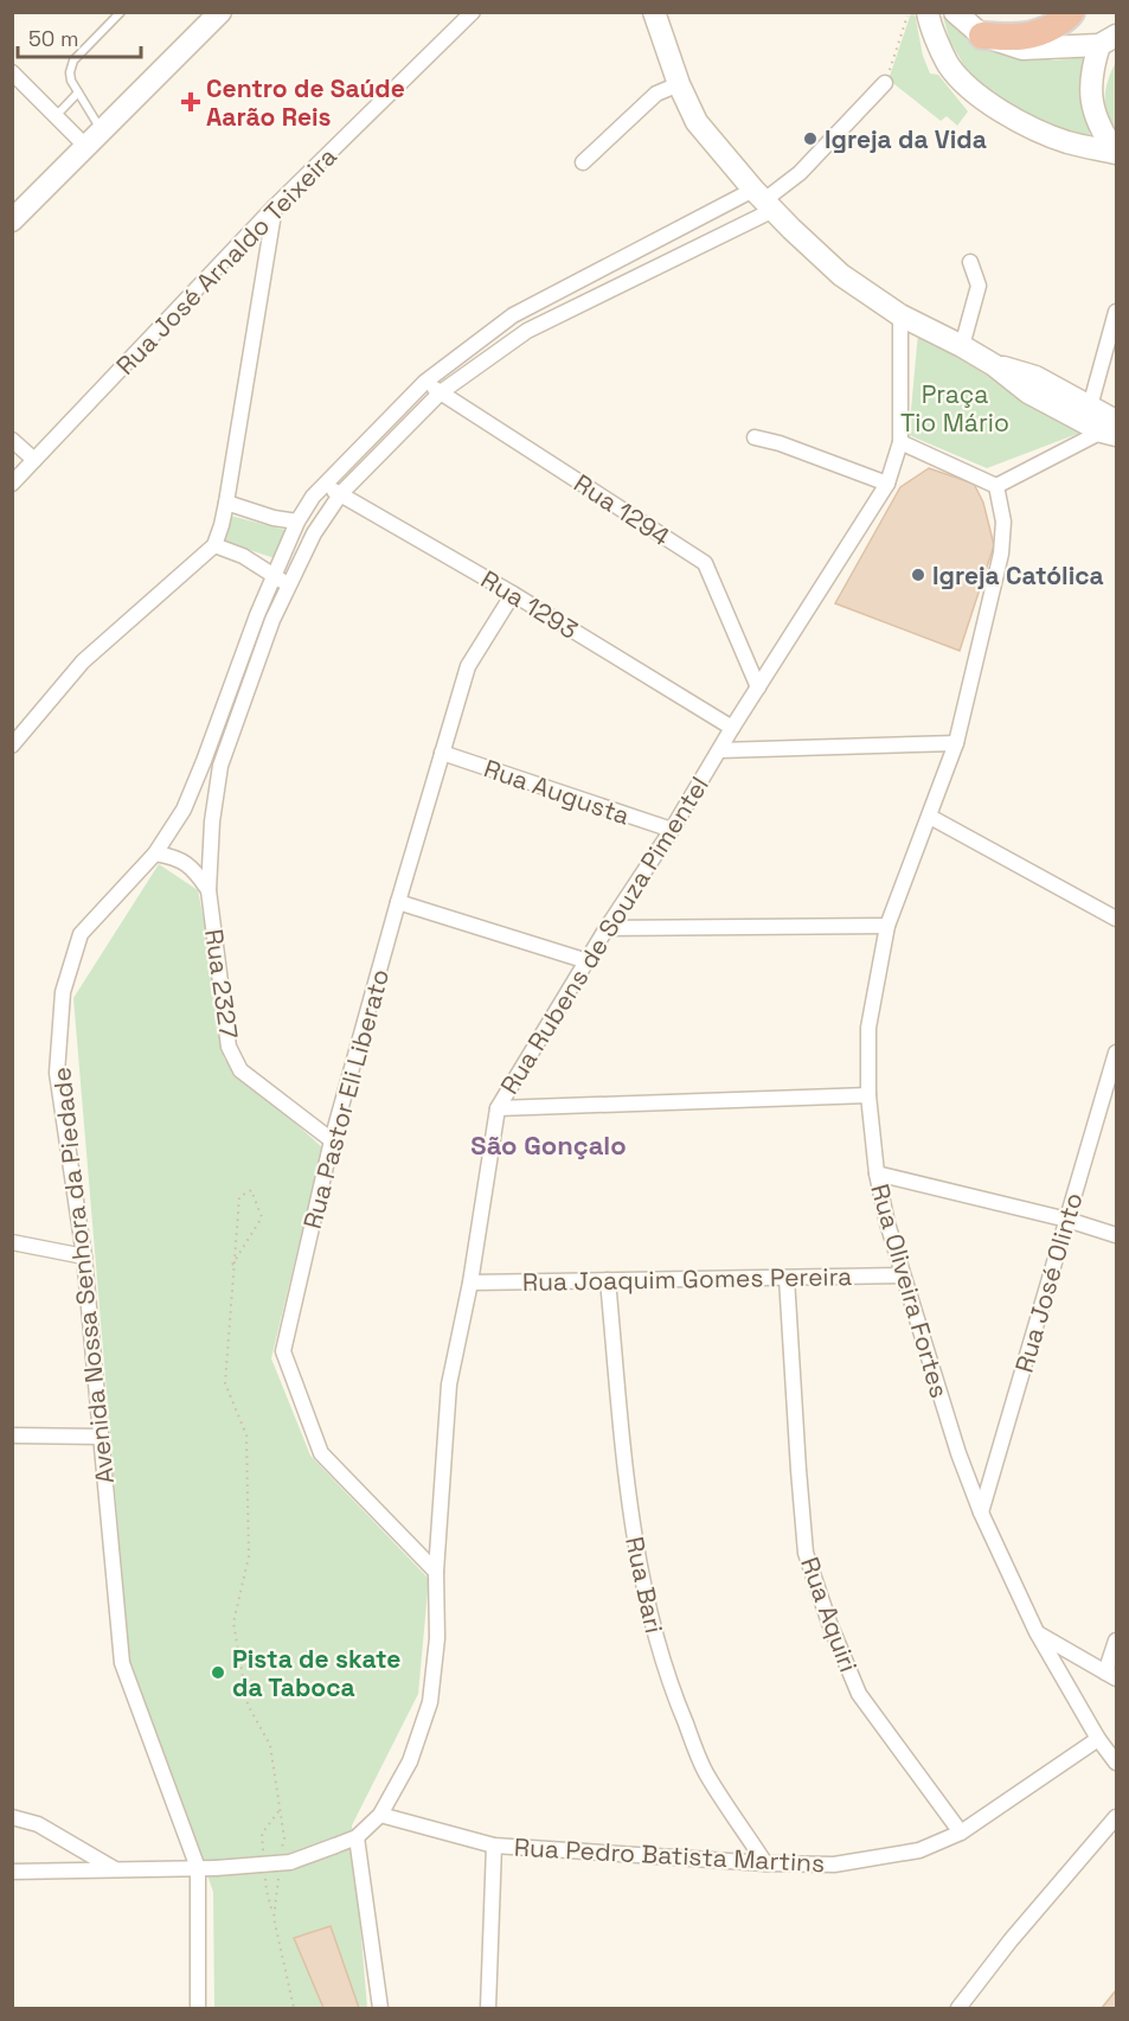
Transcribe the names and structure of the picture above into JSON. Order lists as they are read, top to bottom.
{
  "streets": {
    "street": [
      "Rua José Arnaldo Teixeira",
      "Rua 1294",
      "Rua 1293",
      "Rua Augusta",
      "Rua Rubens de Souza Pimentel",
      "Rua 2327",
      "Rua Pastor Eli Liberato",
      "Avenida Nossa Senhora da Piedade",
      "Rua Joaquim Gomes Pereira",
      "Rua José Olinto",
      "Rua Oliveira Fortes",
      "Rua Bari",
      "Rua Aquiri",
      "Rua Pedro Batista Martins"
    ]
  },
  "crossings": [
    ["Rua 1294", "Rua Rubens de Souza Pimentel"],
    ["Rua 1294", "Avenida Nossa Senhora da Piedade"],
    ["Rua 1293", "Rua Rubens de Souza Pimentel"],
    ["Rua 1293", "Rua Pastor Eli Liberato"],
    ["Rua 1293", "Avenida Nossa Senhora da Piedade"],
    ["Rua Augusta", "Rua Rubens de Souza Pimentel"],
    ["Rua Augusta", "Rua Pastor Eli Liberato"],
    ["Rua Rubens de Souza Pimentel", "Rua Pastor Eli Liberato"],
    ["Rua Rubens de Souza Pimentel", "Avenida Nossa Senhora da Piedade"],
    ["Rua Rubens de Souza Pimentel", "Rua Joaquim Gomes Pereira"],
    ["Rua Rubens de Souza Pimentel", "Rua Pedro Batista Martins"],
    ["Rua 2327", "Rua Pastor Eli Liberato"],
    ["Rua 2327", "Avenida Nossa Senhora da Piedade"],
    ["Rua Joaquim Gomes Pereira", "Rua Oliveira Fortes"],
    ["Rua Joaquim Gomes Pereira", "Rua Bari"],
    ["Rua Joaquim Gomes Pereira", "Rua Aquiri"],
    ["Rua José Olinto", "Rua Oliveira Fortes"],
    ["Rua Oliveira Fortes", "Rua Pedro Batista Martins"],
    ["Rua Bari", "Rua Pedro Batista Martins"],
    ["Rua Aquiri", "Rua Pedro Batista Martins"]
  ],
  "districts": ["São Gonçalo"],
  "parks": ["Praça Tio Mário"],
  "places": {
    "health": ["Centro de Saúde Aarão Reis"],
    "other": ["Igreja da Vida", "Igreja Católica", "Pista de skate da Taboca"]
  },
  "scale_bar": "50 m"
}
